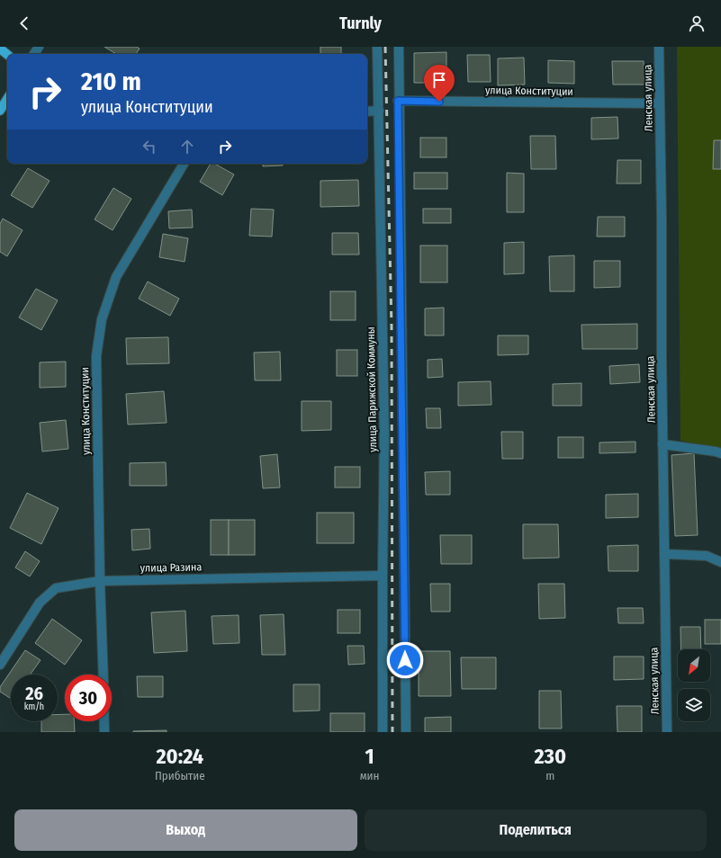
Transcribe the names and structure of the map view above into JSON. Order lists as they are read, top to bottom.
{
  "streets": {
    "street": [
      "улица Конституции",
      "Ленская улица",
      "улица Парижской Коммуны",
      "улица Разина"
    ]
  },
  "crossings": [
    ["улица Конституции", "Ленская улица"],
    ["улица Конституции", "улица Разина"],
    ["улица Парижской Коммуны", "улица Разина"]
  ],
  "north": "bottom left",
  "page": {
    "header": "Turnly",
    "turn": ["210 m", "улица Конституции"],
    "speed": "26 km/h",
    "limit": "30",
    "eta": [
      "20:24",
      "Прибытие",
      "1",
      "мин",
      "230",
      "m"
    ],
    "buttons": ["Выход", "Поделиться"]
  }
}
